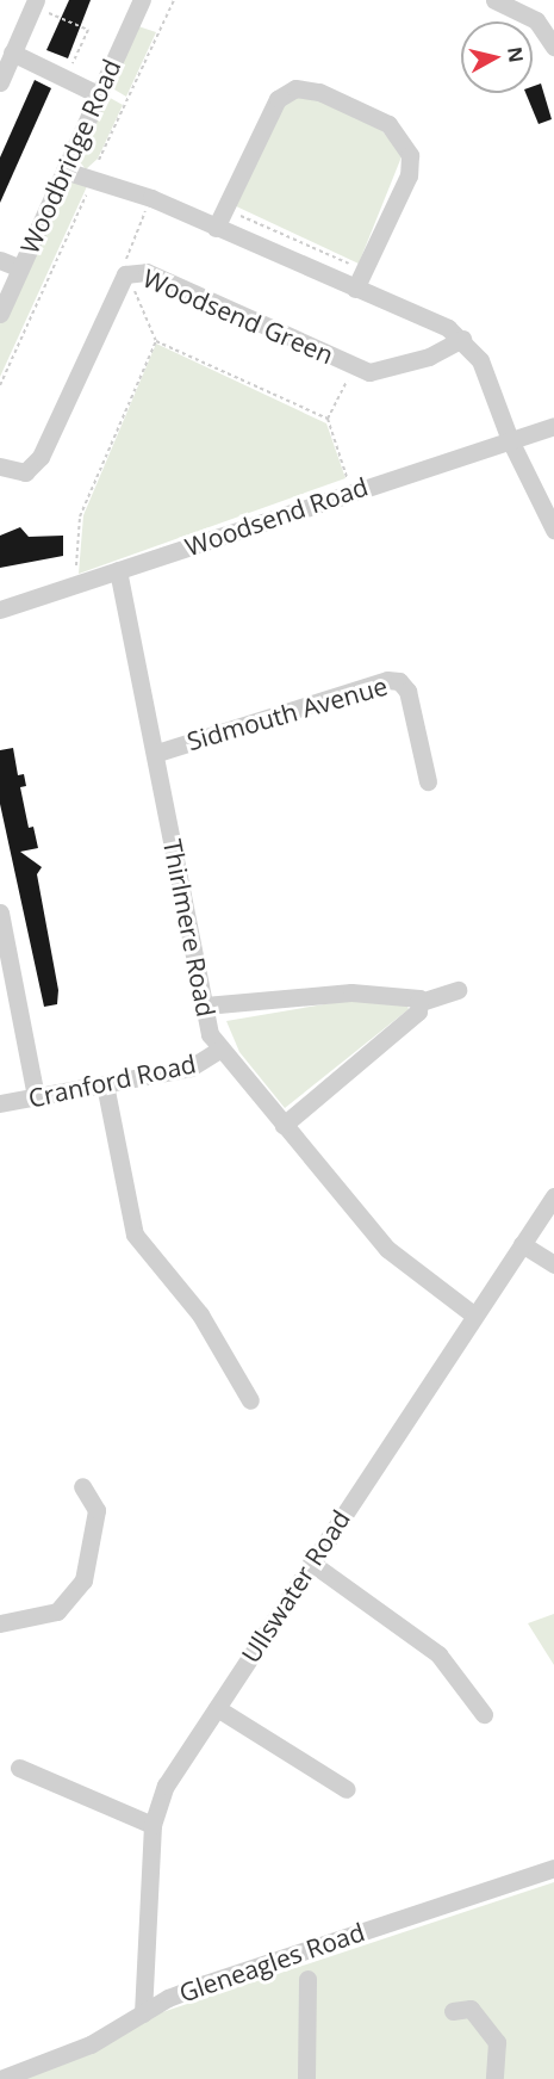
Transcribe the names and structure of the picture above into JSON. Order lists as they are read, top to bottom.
{
  "streets": {
    "street": [
      "Woodbridge Road",
      "Woodsend Green",
      "Woodsend Road",
      "Sidmouth Avenue",
      "Thirlmere Road",
      "Cranford Road",
      "Ullswater Road",
      "Gleneagles Road"
    ]
  },
  "crossings": [
    ["Woodsend Road", "Thirlmere Road"],
    ["Sidmouth Avenue", "Thirlmere Road"],
    ["Thirlmere Road", "Cranford Road"],
    ["Thirlmere Road", "Ullswater Road"],
    ["Ullswater Road", "Gleneagles Road"]
  ],
  "north": "right"
}
